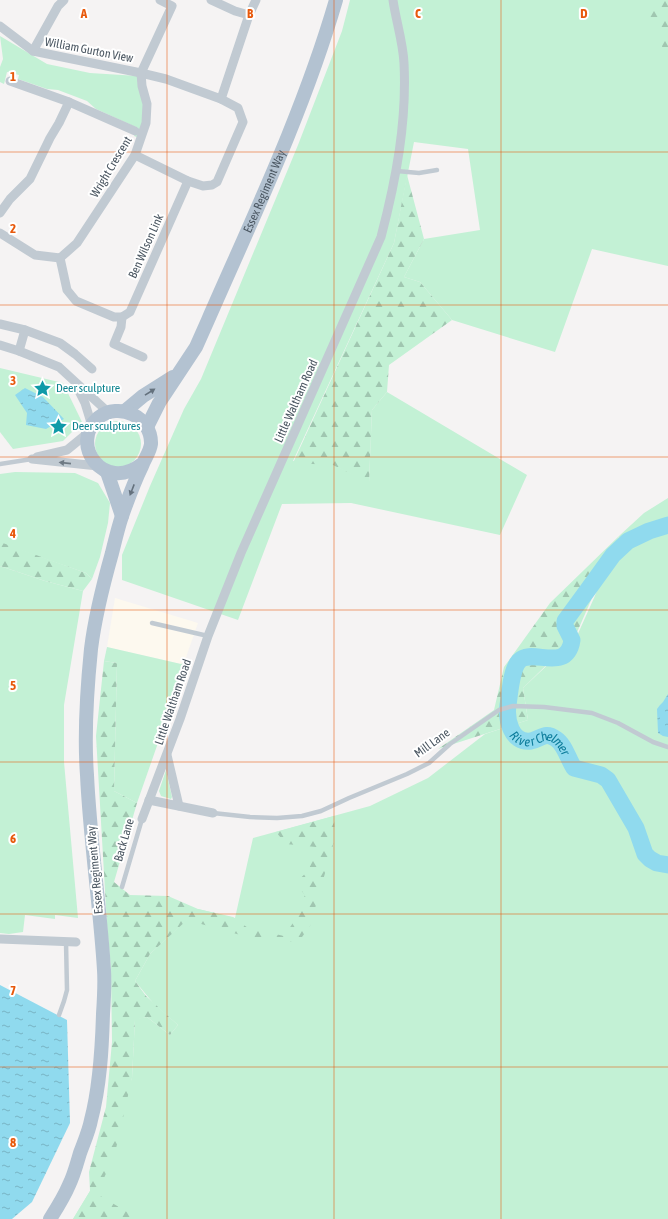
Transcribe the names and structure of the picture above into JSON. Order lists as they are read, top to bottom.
{
  "streets": {
    "main road": ["Essex Regiment Way"],
    "street": [
      "William Gurton View",
      "Wright Crescent",
      "Ben Wilson Link",
      "Little Waltham Road",
      "Mill Lane",
      "Back Lane"
    ]
  },
  "crossings": [
    ["William Gurton View", "Wright Crescent"],
    ["William Gurton View", "Ben Wilson Link"],
    ["Little Waltham Road", "Mill Lane"],
    ["Little Waltham Road", "Back Lane"],
    ["Mill Lane", "Back Lane"]
  ],
  "water": ["River Chelmer"],
  "places": {
    "place": ["Deer sculpture", "Deer sculptures"]
  },
  "grid": {
    "columns": [
      "A",
      "B",
      "C",
      "D"
    ],
    "rows": [
      "1",
      "2",
      "3",
      "4",
      "5",
      "6",
      "7",
      "8"
    ]
  }
}
